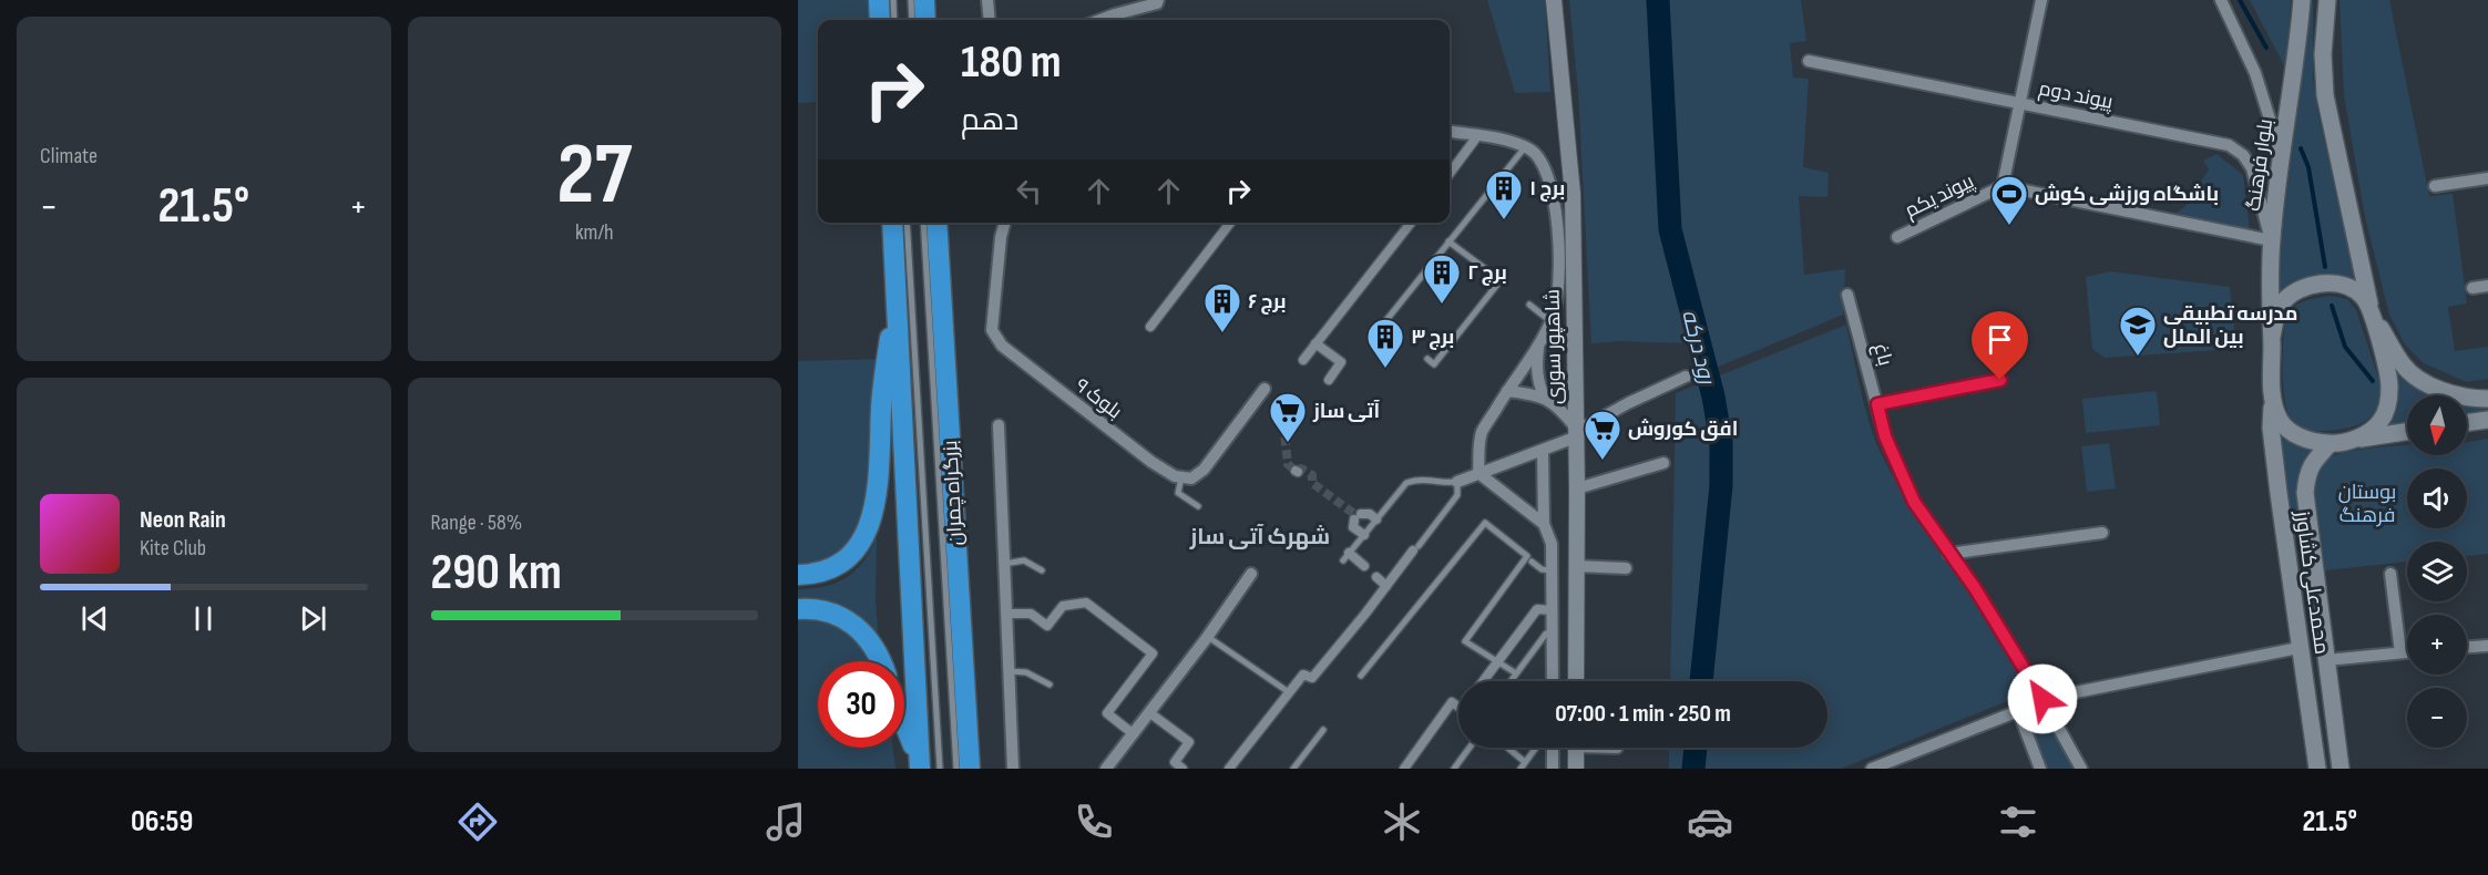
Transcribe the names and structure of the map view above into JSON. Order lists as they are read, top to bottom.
{
  "streets": {
    "highway": ["بزرگراه چمران"],
    "main road": ["بلوار فرهنگ", "محمدعلی کشاورز"],
    "street": [
      "پیوند دوم",
      "پیوند یکم",
      "شاهپور سوری",
      "باغ",
      "بلوک ۹"
    ]
  },
  "crossings": [
    ["پیوند دوم", "بلوار فرهنگ"],
    ["پیوند دوم", "پیوند یکم"],
    ["بلوار فرهنگ", "پیوند یکم"],
    ["بلوار فرهنگ", "محمدعلی کشاورز"]
  ],
  "districts": ["شهرک آتی ساز"],
  "water": ["رود درکه"],
  "parks": ["بوستان فرهنگ"],
  "places": {
    "building": [
      "برج ۱",
      "برج ۲",
      "برج ۶",
      "برج ۳"
    ],
    "sports": ["باشگاه ورزشی کوش"],
    "school or university": ["مدرسه تطبیقی بین الملل"],
    "supermarket": ["آتی ساز", "افق کوروش"]
  },
  "north": "bottom",
  "page": {
    "tile": [
      "Climate",
      ["27", "km/h"],
      ["Range · 58%", "290 km"]
    ],
    "turn": ["180 m", "دهم"],
    "heat": ["−", "21.5°", "+"],
    "map_buttons": ["+", "−"],
    "song": ["Neon Rain", "Kite Club"],
    "limit": "30",
    "trip": "07:00 · 1 min · 250 m",
    "tabs": ["06:59", "21.5°"]
  }
}
